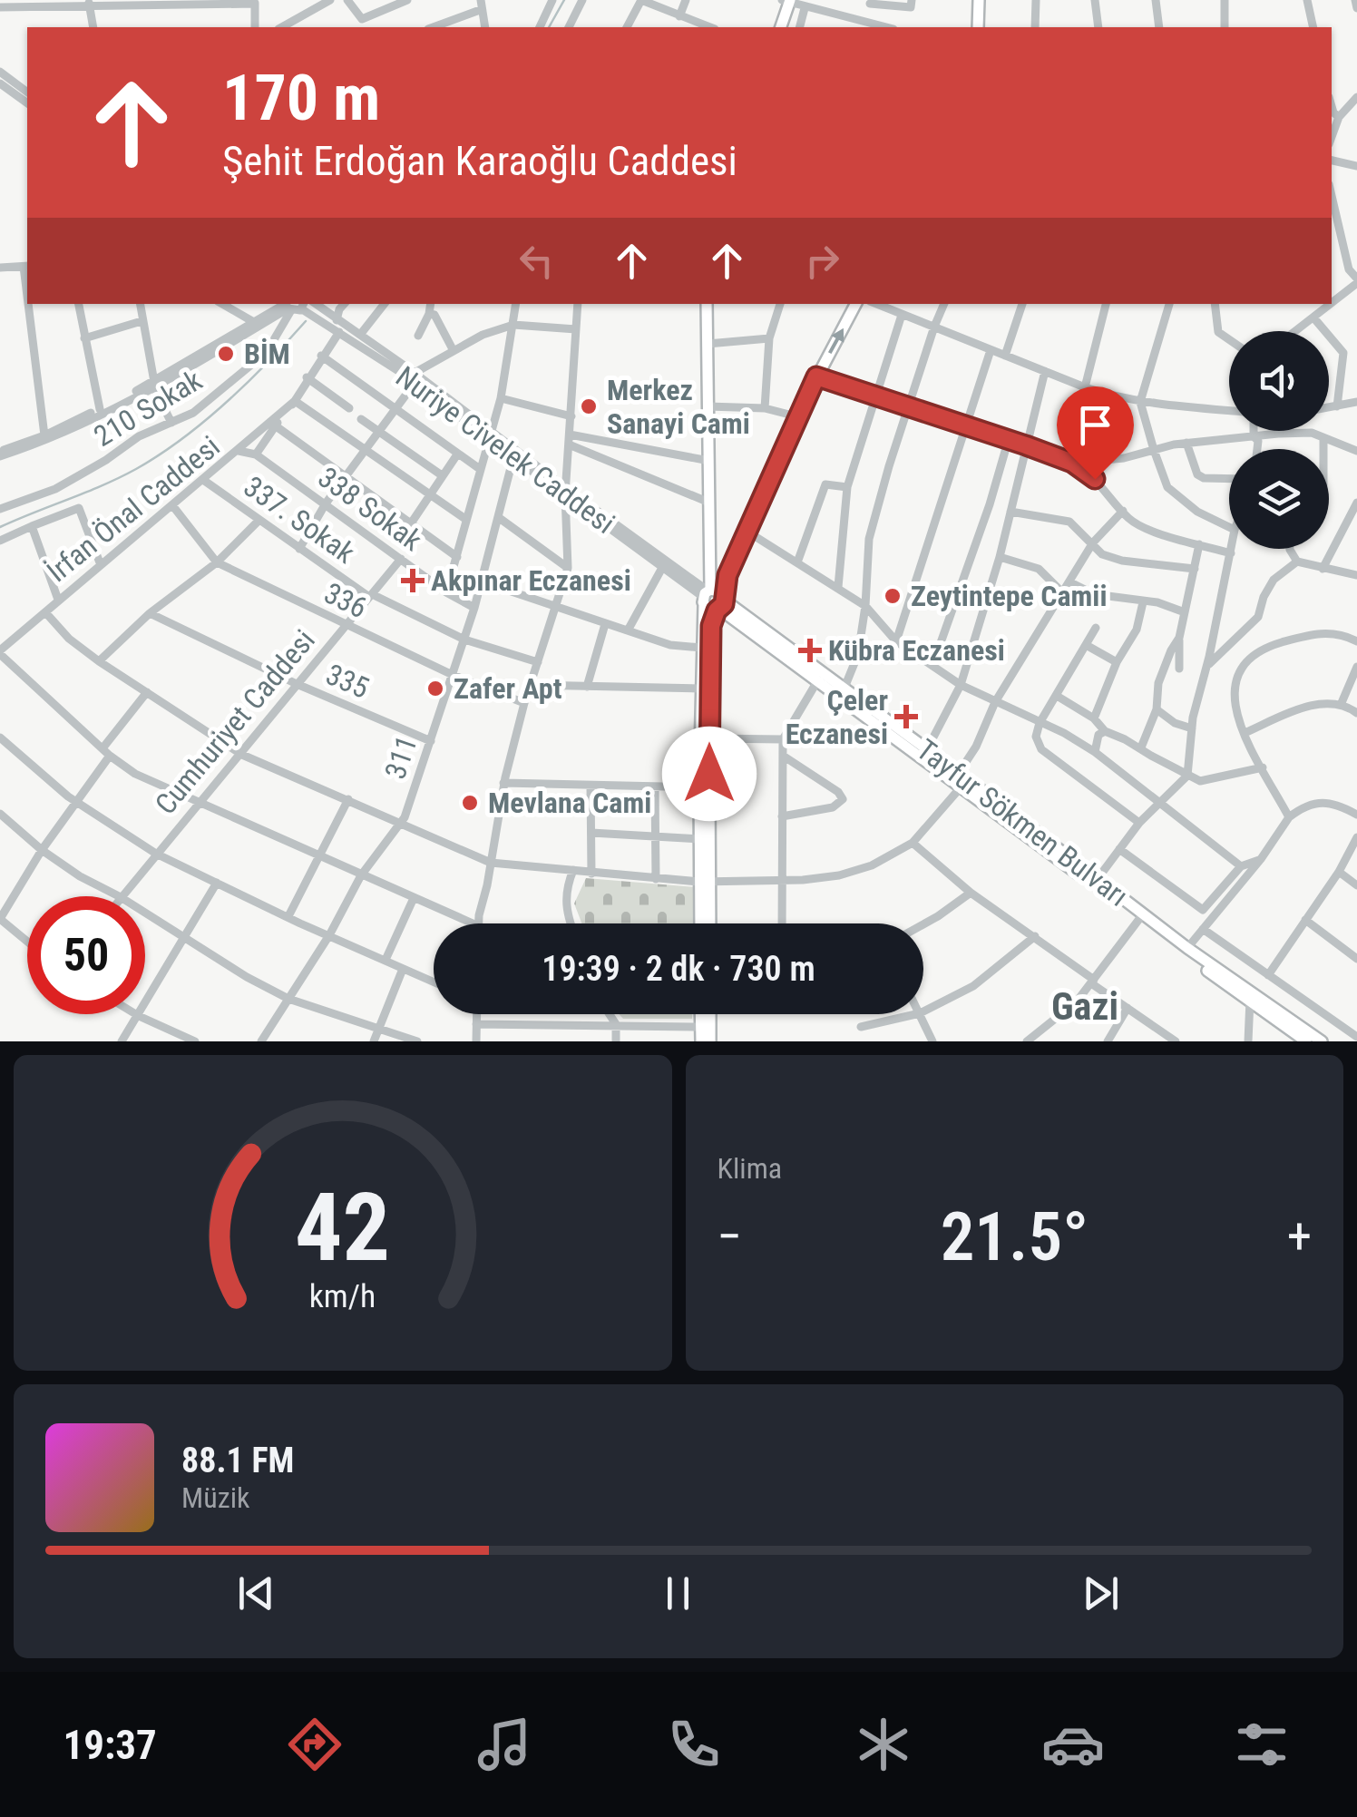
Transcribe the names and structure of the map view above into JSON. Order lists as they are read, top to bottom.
{
  "streets": {
    "main road": ["Nuriye Civelek Caddesi", "Tayfur Sökmen Bulvarı"],
    "street": [
      "210 Sokak",
      "İrfan Önal Caddesi",
      "338 Sokak",
      "337. Sokak",
      "336",
      "335",
      "Cumhuriyet Caddesi",
      "311"
    ]
  },
  "crossings": [
    ["210 Sokak", "Nuriye Civelek Caddesi"],
    ["Nuriye Civelek Caddesi", "İrfan Önal Caddesi"],
    ["Nuriye Civelek Caddesi", "311"],
    ["Nuriye Civelek Caddesi", "Tayfur Sökmen Bulvarı"],
    ["İrfan Önal Caddesi", "338 Sokak"],
    ["İrfan Önal Caddesi", "337. Sokak"],
    ["İrfan Önal Caddesi", "336"],
    ["338 Sokak", "Cumhuriyet Caddesi"],
    ["338 Sokak", "311"],
    ["337. Sokak", "Cumhuriyet Caddesi"],
    ["337. Sokak", "311"],
    ["336", "Cumhuriyet Caddesi"],
    ["336", "311"],
    ["335", "Cumhuriyet Caddesi"],
    ["335", "311"]
  ],
  "districts": ["Gazi"],
  "places": {
    "other": [
      "BİM",
      "Merkez Sanayi Cami",
      "Zeytintepe Camii",
      "Zafer Apt",
      "Mevlana Cami"
    ],
    "health": ["Akpınar Eczanesi", "Kübra Eczanesi", "Çeler Eczanesi"]
  },
  "page": {
    "turn": ["170 m", "Şehit Erdoğan Karaoğlu Caddesi"],
    "limit": "50",
    "trip": "19:39 · 2 dk · 730 m",
    "tile": "Klima",
    "heat": ["−", "21.5°", "+"],
    "song": ["88.1 FM", "Müzik"],
    "tabs": "19:37",
    "gauge": ["42", "km/h"]
  }
}
